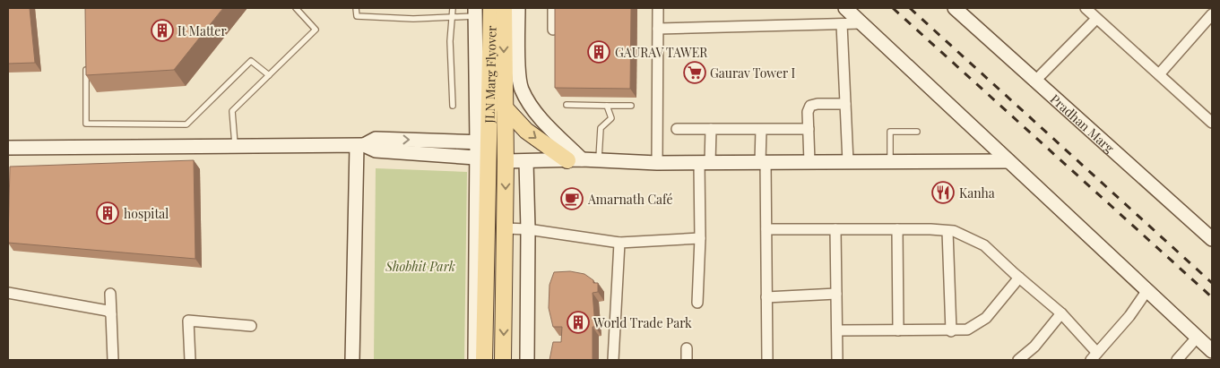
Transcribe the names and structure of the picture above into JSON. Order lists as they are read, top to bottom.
{
  "streets": {
    "main road": ["JLN Marg Flyover"],
    "street": ["Pradhan Marg"]
  },
  "parks": ["Shobhit Park"],
  "places": {
    "building": [
      "It Matter",
      "GAURAV TAWER",
      "hospital",
      "World Trade Park"
    ],
    "supermarket": ["Gaurav Tower I"],
    "restaurant": ["Kanha"],
    "cafe": ["Amarnath Café"]
  }
}
